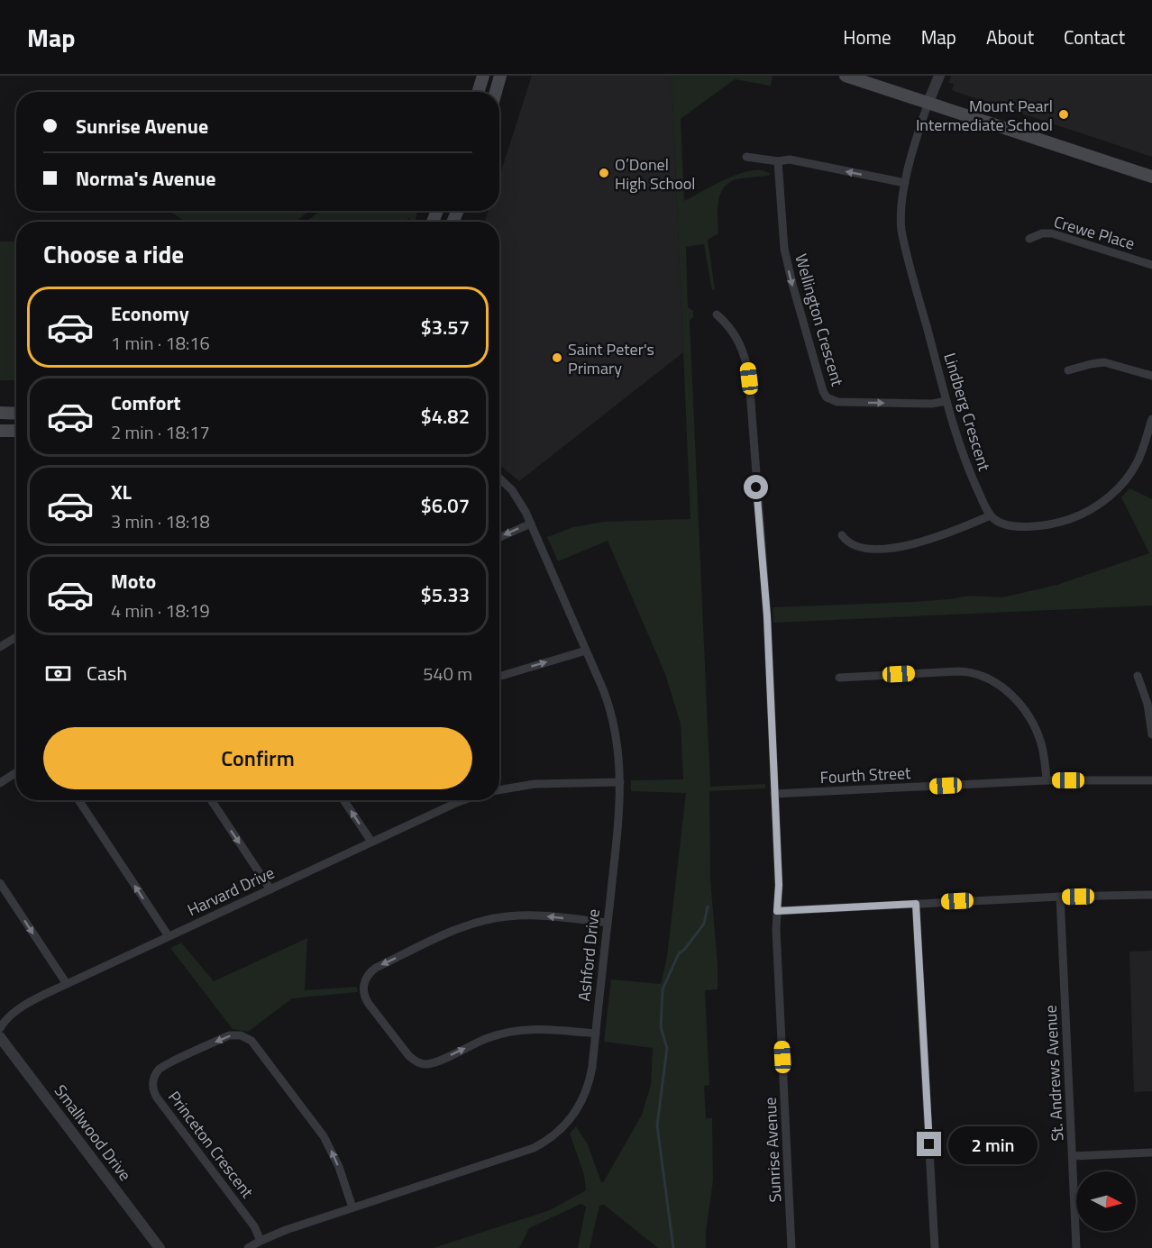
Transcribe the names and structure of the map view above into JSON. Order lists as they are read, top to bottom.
{
  "streets": {
    "street": [
      "Crewe Place",
      "Wellington Crescent",
      "Lindberg Crescent",
      "Fourth Street",
      "Harvard Drive",
      "Ashford Drive",
      "St. Andrews Avenue",
      "Smallwood Drive",
      "Princeton Crescent",
      "Sunrise Avenue"
    ]
  },
  "crossings": [
    ["Wellington Crescent", "Lindberg Crescent"],
    ["Fourth Street", "Sunrise Avenue"],
    ["Ashford Drive", "Princeton Crescent"]
  ],
  "one_way": ["Wellington Crescent"],
  "places": ["Mount Pearl Intermediate School", "O’Donel High School", "Saint Peter's Primary"],
  "north": "right",
  "page": {
    "header": "Map",
    "nav": [
      "Home",
      "Map",
      "About",
      "Contact"
    ],
    "banner": ["Sunrise Avenue", "Norma's Avenue"],
    "heading": "Choose a ride",
    "list": [
      {
        "name": "Economy",
        "note": "1 min · 18:16",
        "value": "$3.57"
      },
      {
        "name": "Comfort",
        "note": "2 min · 18:17",
        "value": "$4.82"
      },
      {
        "name": "XL",
        "note": "3 min · 18:18",
        "value": "$6.07"
      },
      {
        "name": "Moto",
        "note": "4 min · 18:19",
        "value": "$5.33"
      }
    ],
    "pay": ["Cash", "540 m"],
    "buttons": "Confirm",
    "bubble": "2 min"
  }
}
